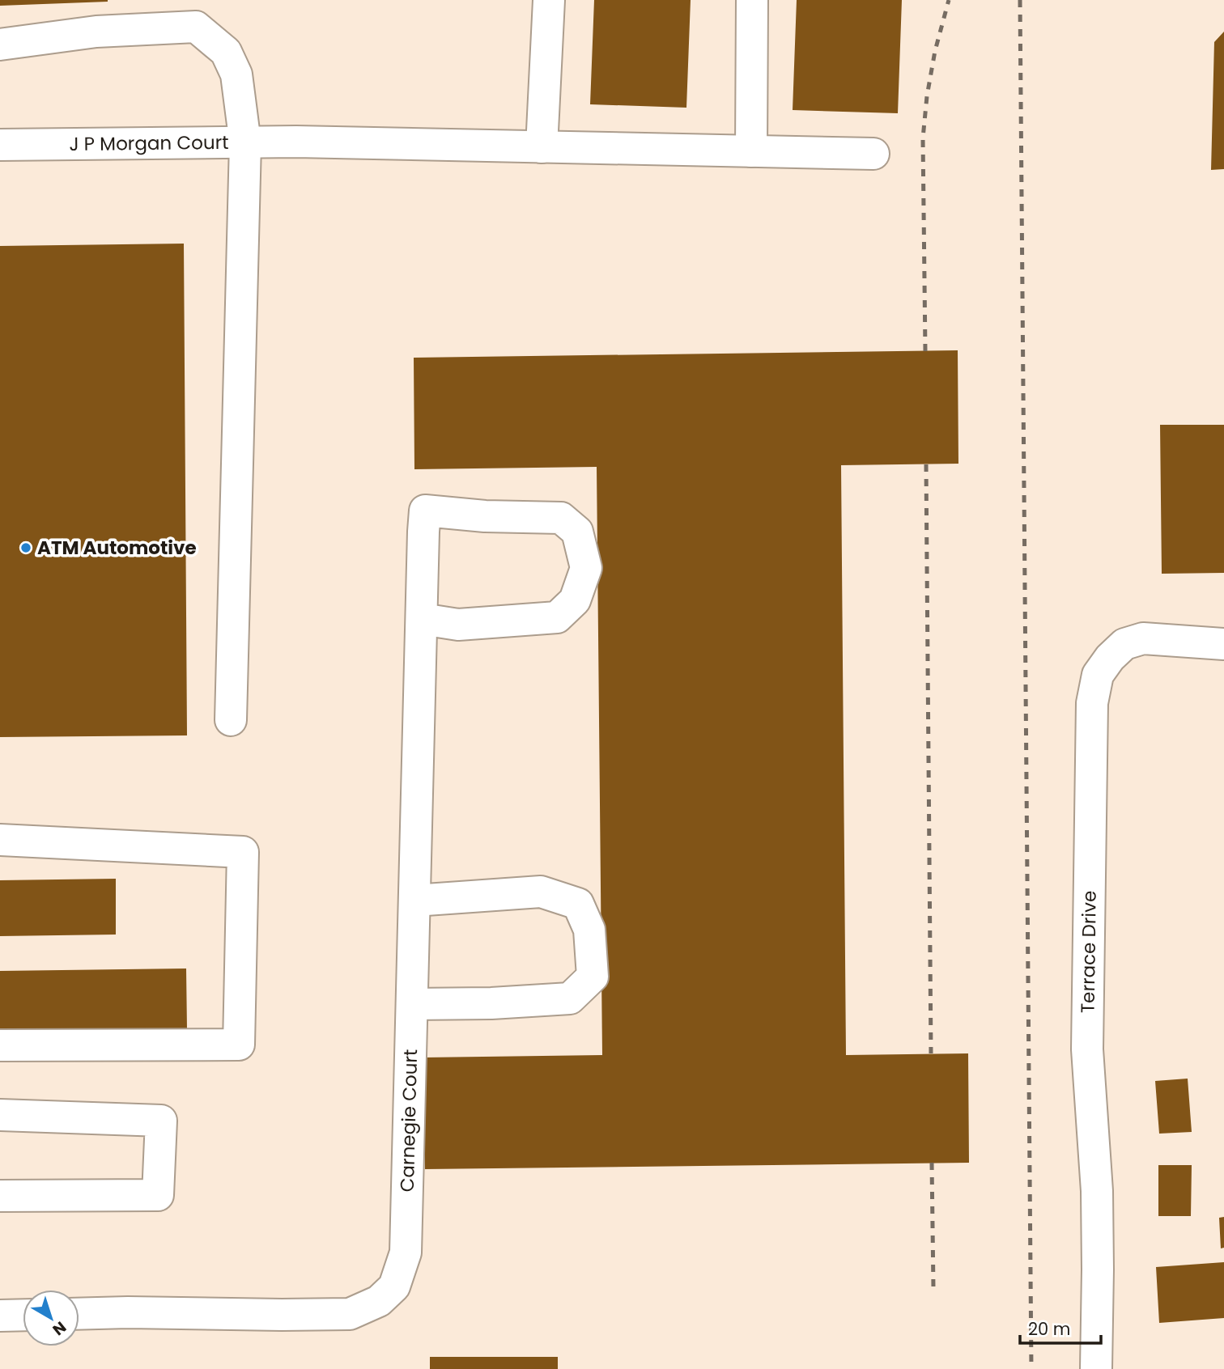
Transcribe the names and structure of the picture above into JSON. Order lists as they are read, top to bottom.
{
  "streets": {
    "street": ["J P Morgan Court", "Terrace Drive", "Carnegie Court"]
  },
  "places": ["ATM Automotive"],
  "scale_bar": "20 m",
  "north": "bottom right"
}
